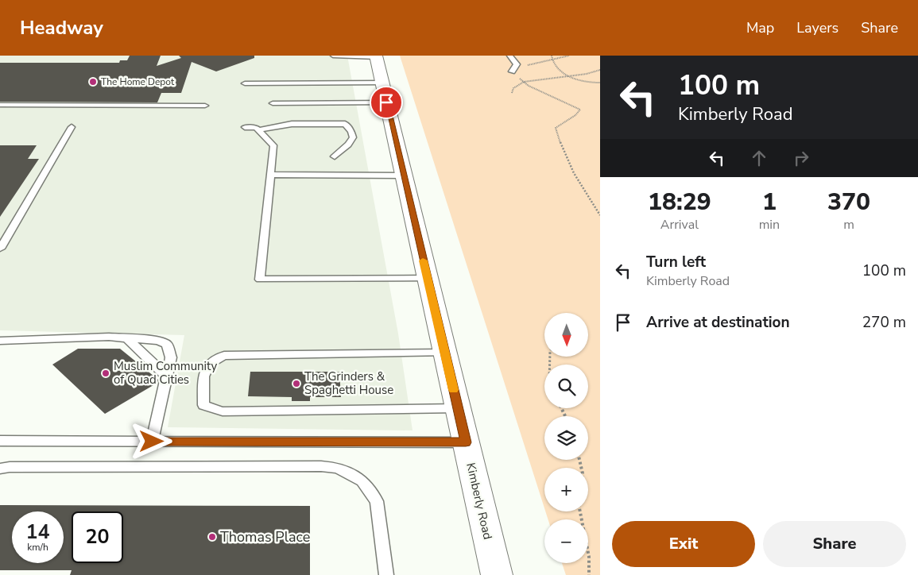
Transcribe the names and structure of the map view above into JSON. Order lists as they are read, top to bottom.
{
  "streets": {
    "main road": ["Kimberly Road"]
  },
  "places": [
    "The Home Depot",
    "Muslim Community of Quad Cities",
    "The Grinders & Spaghetti House",
    "Thomas Place"
  ],
  "north": "bottom",
  "page": {
    "header": "Headway",
    "nav": ["Map", "Layers", "Share"],
    "turn": ["100 m", "Kimberly Road"],
    "eta": [
      "18:29",
      "Arrival",
      "1",
      "min",
      "370",
      "m"
    ],
    "list": [
      {
        "name": "Turn left",
        "note": "Kimberly Road",
        "value": "100 m"
      },
      {
        "name": "Arrive at destination",
        "value": "270 m"
      }
    ],
    "map_buttons": ["+", "−"],
    "speed": "14 km/h",
    "limit": "20",
    "buttons": ["Exit", "Share"]
  }
}
